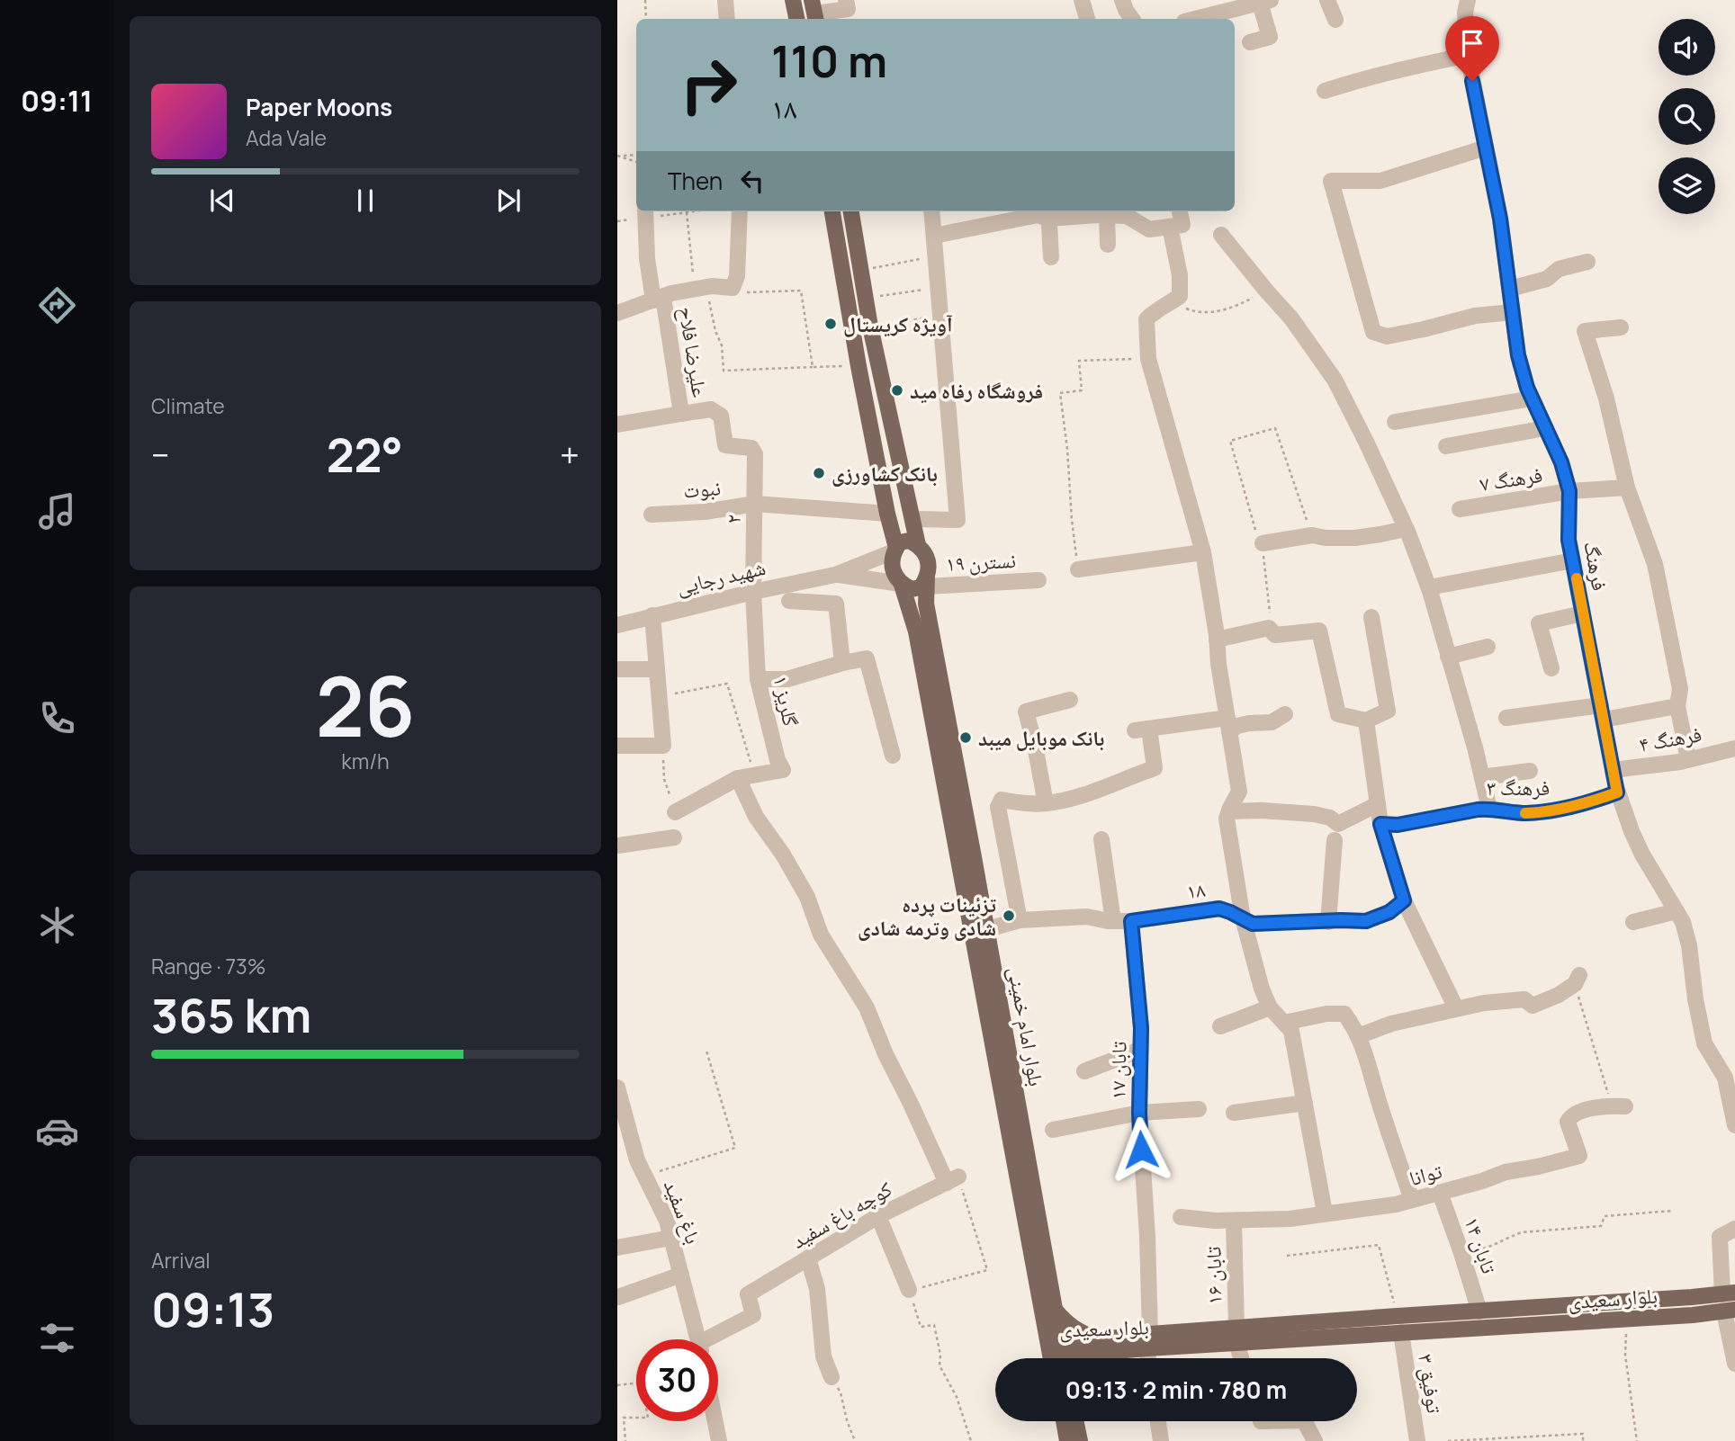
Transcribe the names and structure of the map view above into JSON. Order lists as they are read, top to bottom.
{
  "streets": {
    "main road": ["بلوار امام خمینی", "بلوار سعیدی"],
    "street": [
      "علیرضا فلاح",
      "فرهنگ ۷",
      "نبوت",
      "۲",
      "نسترن ۱۹",
      "فرهنگ",
      "شهید رجایی",
      "گلریز ۱",
      "فرهنگ ۴",
      "فرهنگ ۳",
      "۱۸",
      "تابان ۱۷",
      "توانا",
      "باغ سفید",
      "کوچه باغ سفید",
      "تابان ۱۴",
      "تابان ۱۶",
      "توفیق ۳"
    ]
  },
  "crossings": [
    ["علیرضا فلاح", "۲"],
    ["فرهنگ ۷", "فرهنگ"],
    ["نبوت", "۲"],
    ["۲", "شهید رجایی"],
    ["۲", "گلریز ۱"],
    ["نسترن ۱۹", "بلوار امام خمینی"],
    ["فرهنگ", "فرهنگ ۴"],
    ["فرهنگ", "فرهنگ ۳"],
    ["شهید رجایی", "گلریز ۱"],
    ["۱۸", "بلوار امام خمینی"],
    ["۱۸", "تابان ۱۷"],
    ["بلوار امام خمینی", "بلوار سعیدی"],
    ["تابان ۱۷", "بلوار سعیدی"],
    ["توانا", "تابان ۱۴"],
    ["توانا", "تابان ۱۶"],
    ["تابان ۱۴", "بلوار سعیدی"],
    ["تابان ۱۶", "بلوار سعیدی"],
    ["بلوار سعیدی", "توفیق ۳"]
  ],
  "places": [
    "آویژه کریستال",
    "فروشگاه رفاه مید",
    "بانک کشاورزی",
    "بانک موبایل میبد",
    "تزئینات پرده شادی وترمه شادی"
  ],
  "page": {
    "tabs": "09:11",
    "turn": ["110 m", "۱۸"],
    "song": ["Paper Moons", "Ada Vale"],
    "then": "Then",
    "tile": [
      "Climate",
      ["26", "km/h"],
      ["Range · 73%", "365 km"],
      ["Arrival", "09:13"]
    ],
    "heat": ["−", "22°", "+"],
    "limit": "30",
    "trip": "09:13 · 2 min · 780 m"
  }
}
